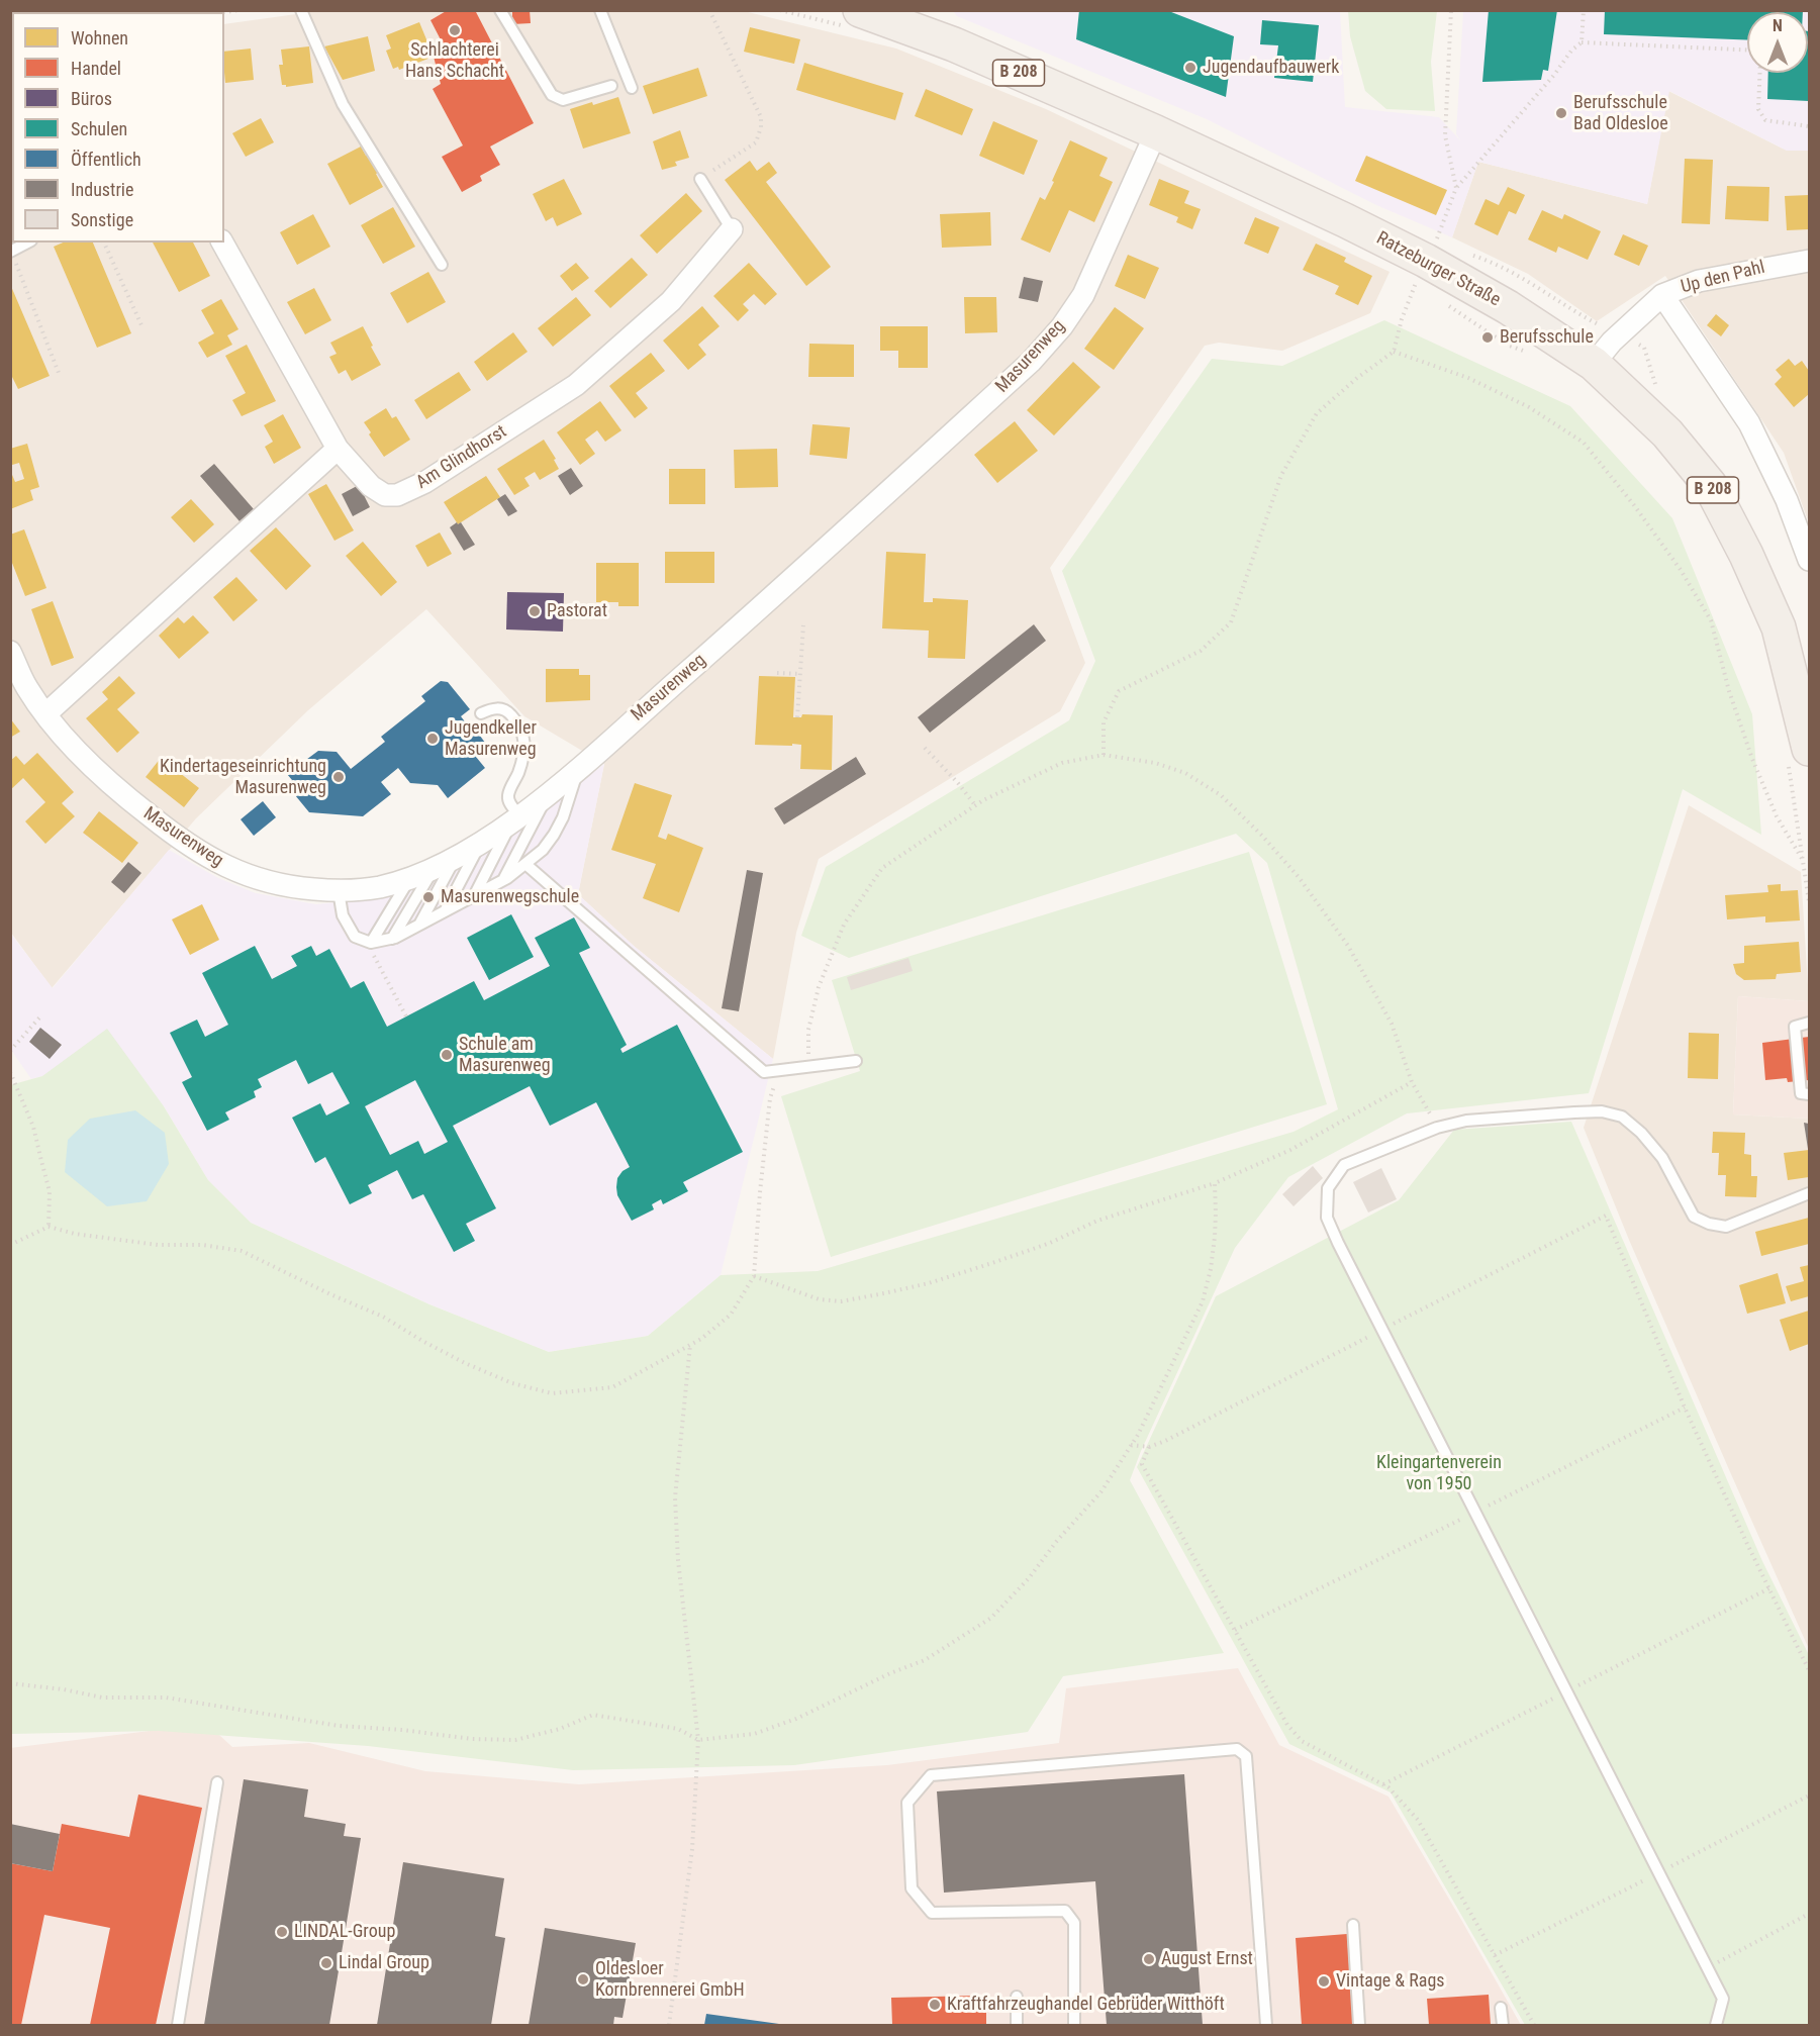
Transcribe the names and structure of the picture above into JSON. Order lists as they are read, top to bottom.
{
  "streets": {
    "main road": ["B 208", "Ratzeburger Straße"],
    "street": ["Up den Pahl", "Masurenweg", "Am Glindhorst"]
  },
  "crossings": [
    ["Ratzeburger Straße", "Up den Pahl"],
    ["Ratzeburger Straße", "Masurenweg"]
  ],
  "parks": ["Kleingartenverein von 1950"],
  "places": [
    "Schlachterei Hans Schacht",
    "Jugendaufbauwerk",
    "Berufsschule Bad Oldesloe",
    "Berufsschule",
    "Pastorat",
    "Jugendkeller Masurenweg",
    "Kindertageseinrichtung Masurenweg",
    "Masurenwegschule",
    "Schule am Masurenweg",
    "LINDAL-Group",
    "August Ernst",
    "Lindal Group",
    "Oldesloer Kornbrennerei GmbH",
    "Vintage & Rags",
    "Kraftfahrzeughandel Gebrüder Witthöft"
  ],
  "legend": [
    "Wohnen",
    "Handel",
    "Büros",
    "Schulen",
    "Öffentlich",
    "Industrie",
    "Sonstige"
  ],
  "north": "top"
}
